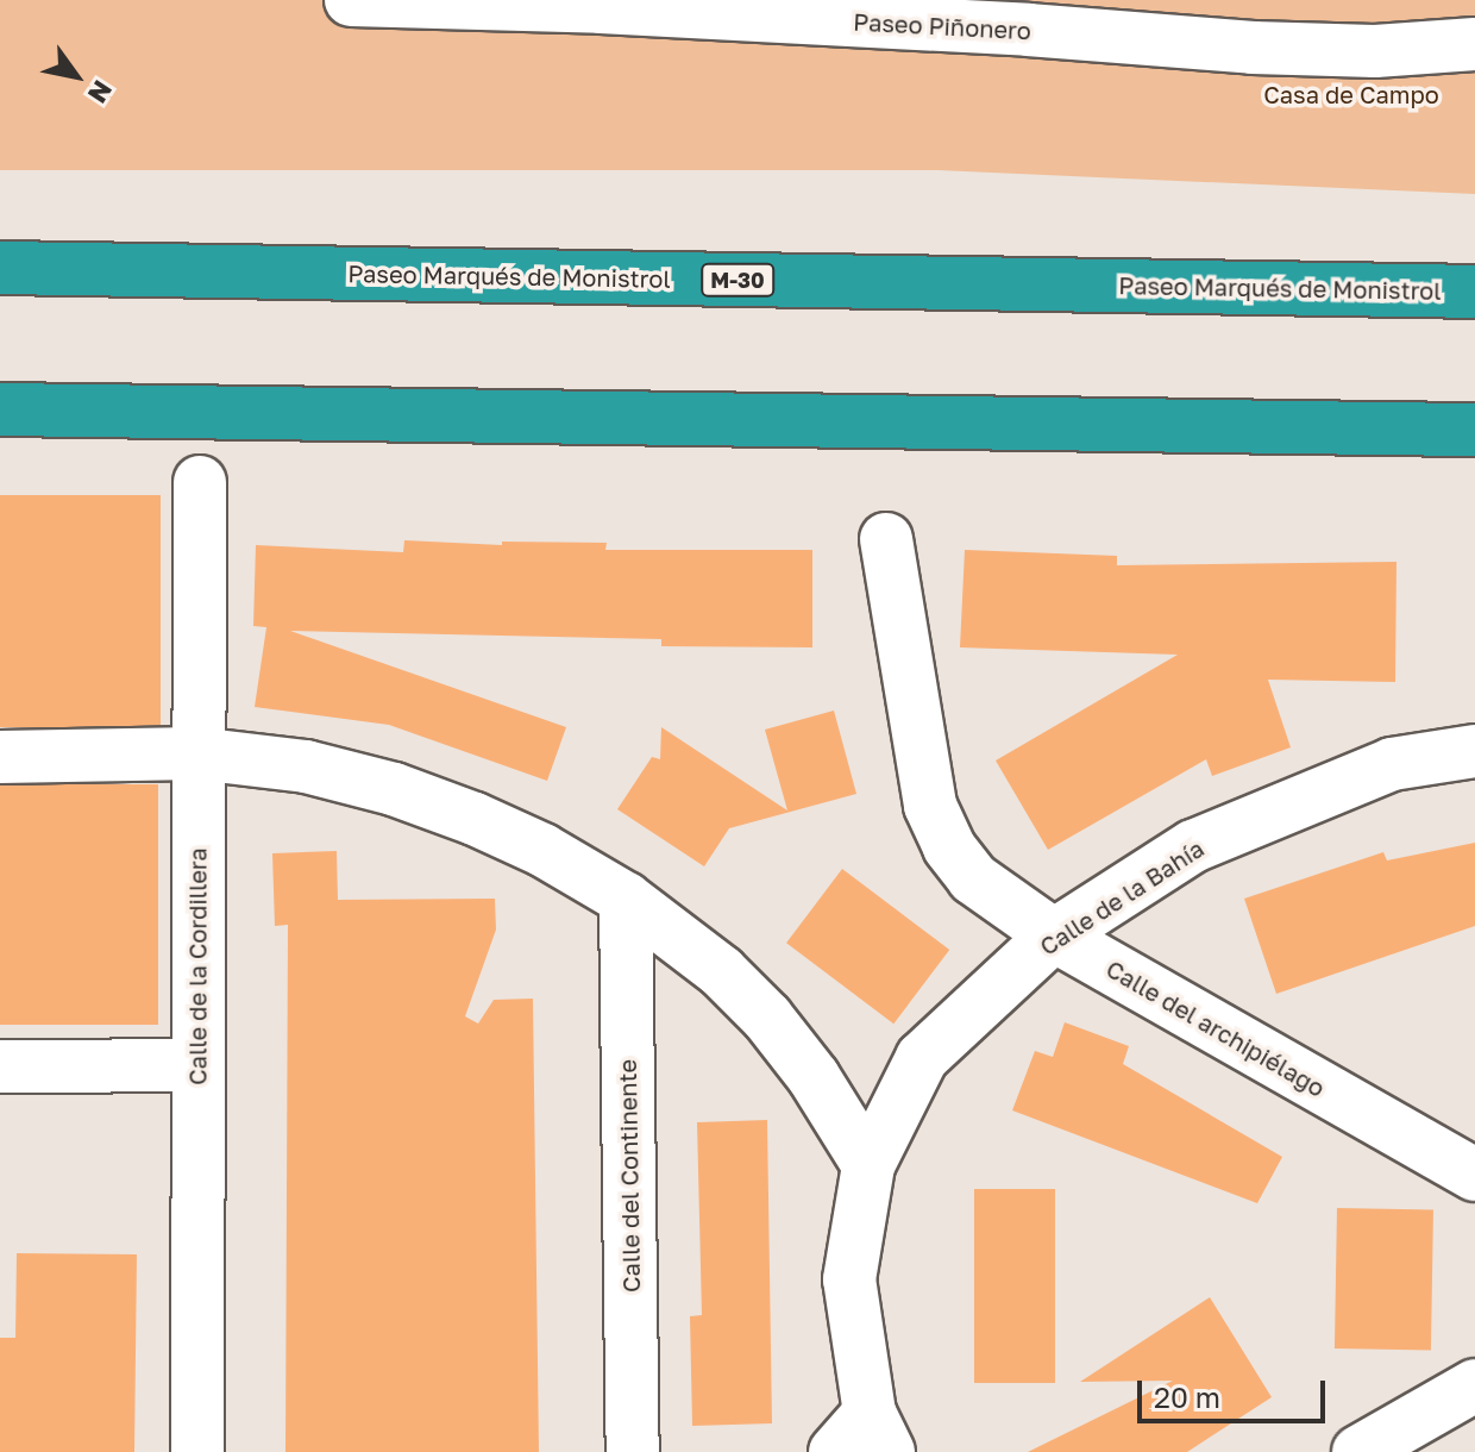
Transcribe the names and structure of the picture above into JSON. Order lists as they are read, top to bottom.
{
  "streets": {
    "highway": ["Paseo Marqués de Monistrol", "M-30"],
    "street": [
      "Paseo Piñonero",
      "Calle de la Bahía",
      "Calle de la Cordillera",
      "Calle del archipiélago",
      "Calle del Continente"
    ]
  },
  "crossings": [
    ["Calle de la Bahía", "Calle del archipiélago"]
  ],
  "parks": ["Casa de Campo"],
  "scale_bar": "20 m",
  "north": "bottom right"
}
